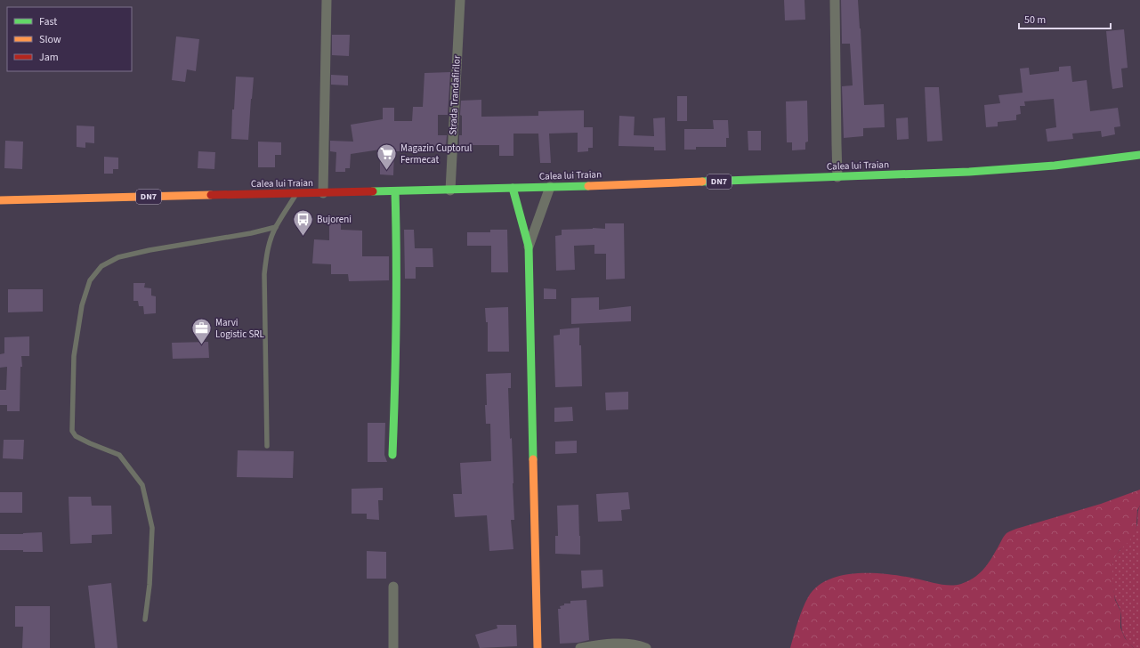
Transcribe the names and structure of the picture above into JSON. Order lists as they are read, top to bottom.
{
  "streets": {
    "main road": ["Calea lui Traian", "DN7"],
    "street": ["Strada Trandafirilor"]
  },
  "crossings": [
    ["Strada Trandafirilor", "Calea lui Traian"]
  ],
  "places": {
    "supermarket": ["Magazin Cuptorul Fermecat"],
    "bus stop": ["Bujoreni"],
    "office": ["Marvi Logistic SRL"]
  },
  "legend": ["Fast", "Slow", "Jam"],
  "scale_bar": "50 m"
}
